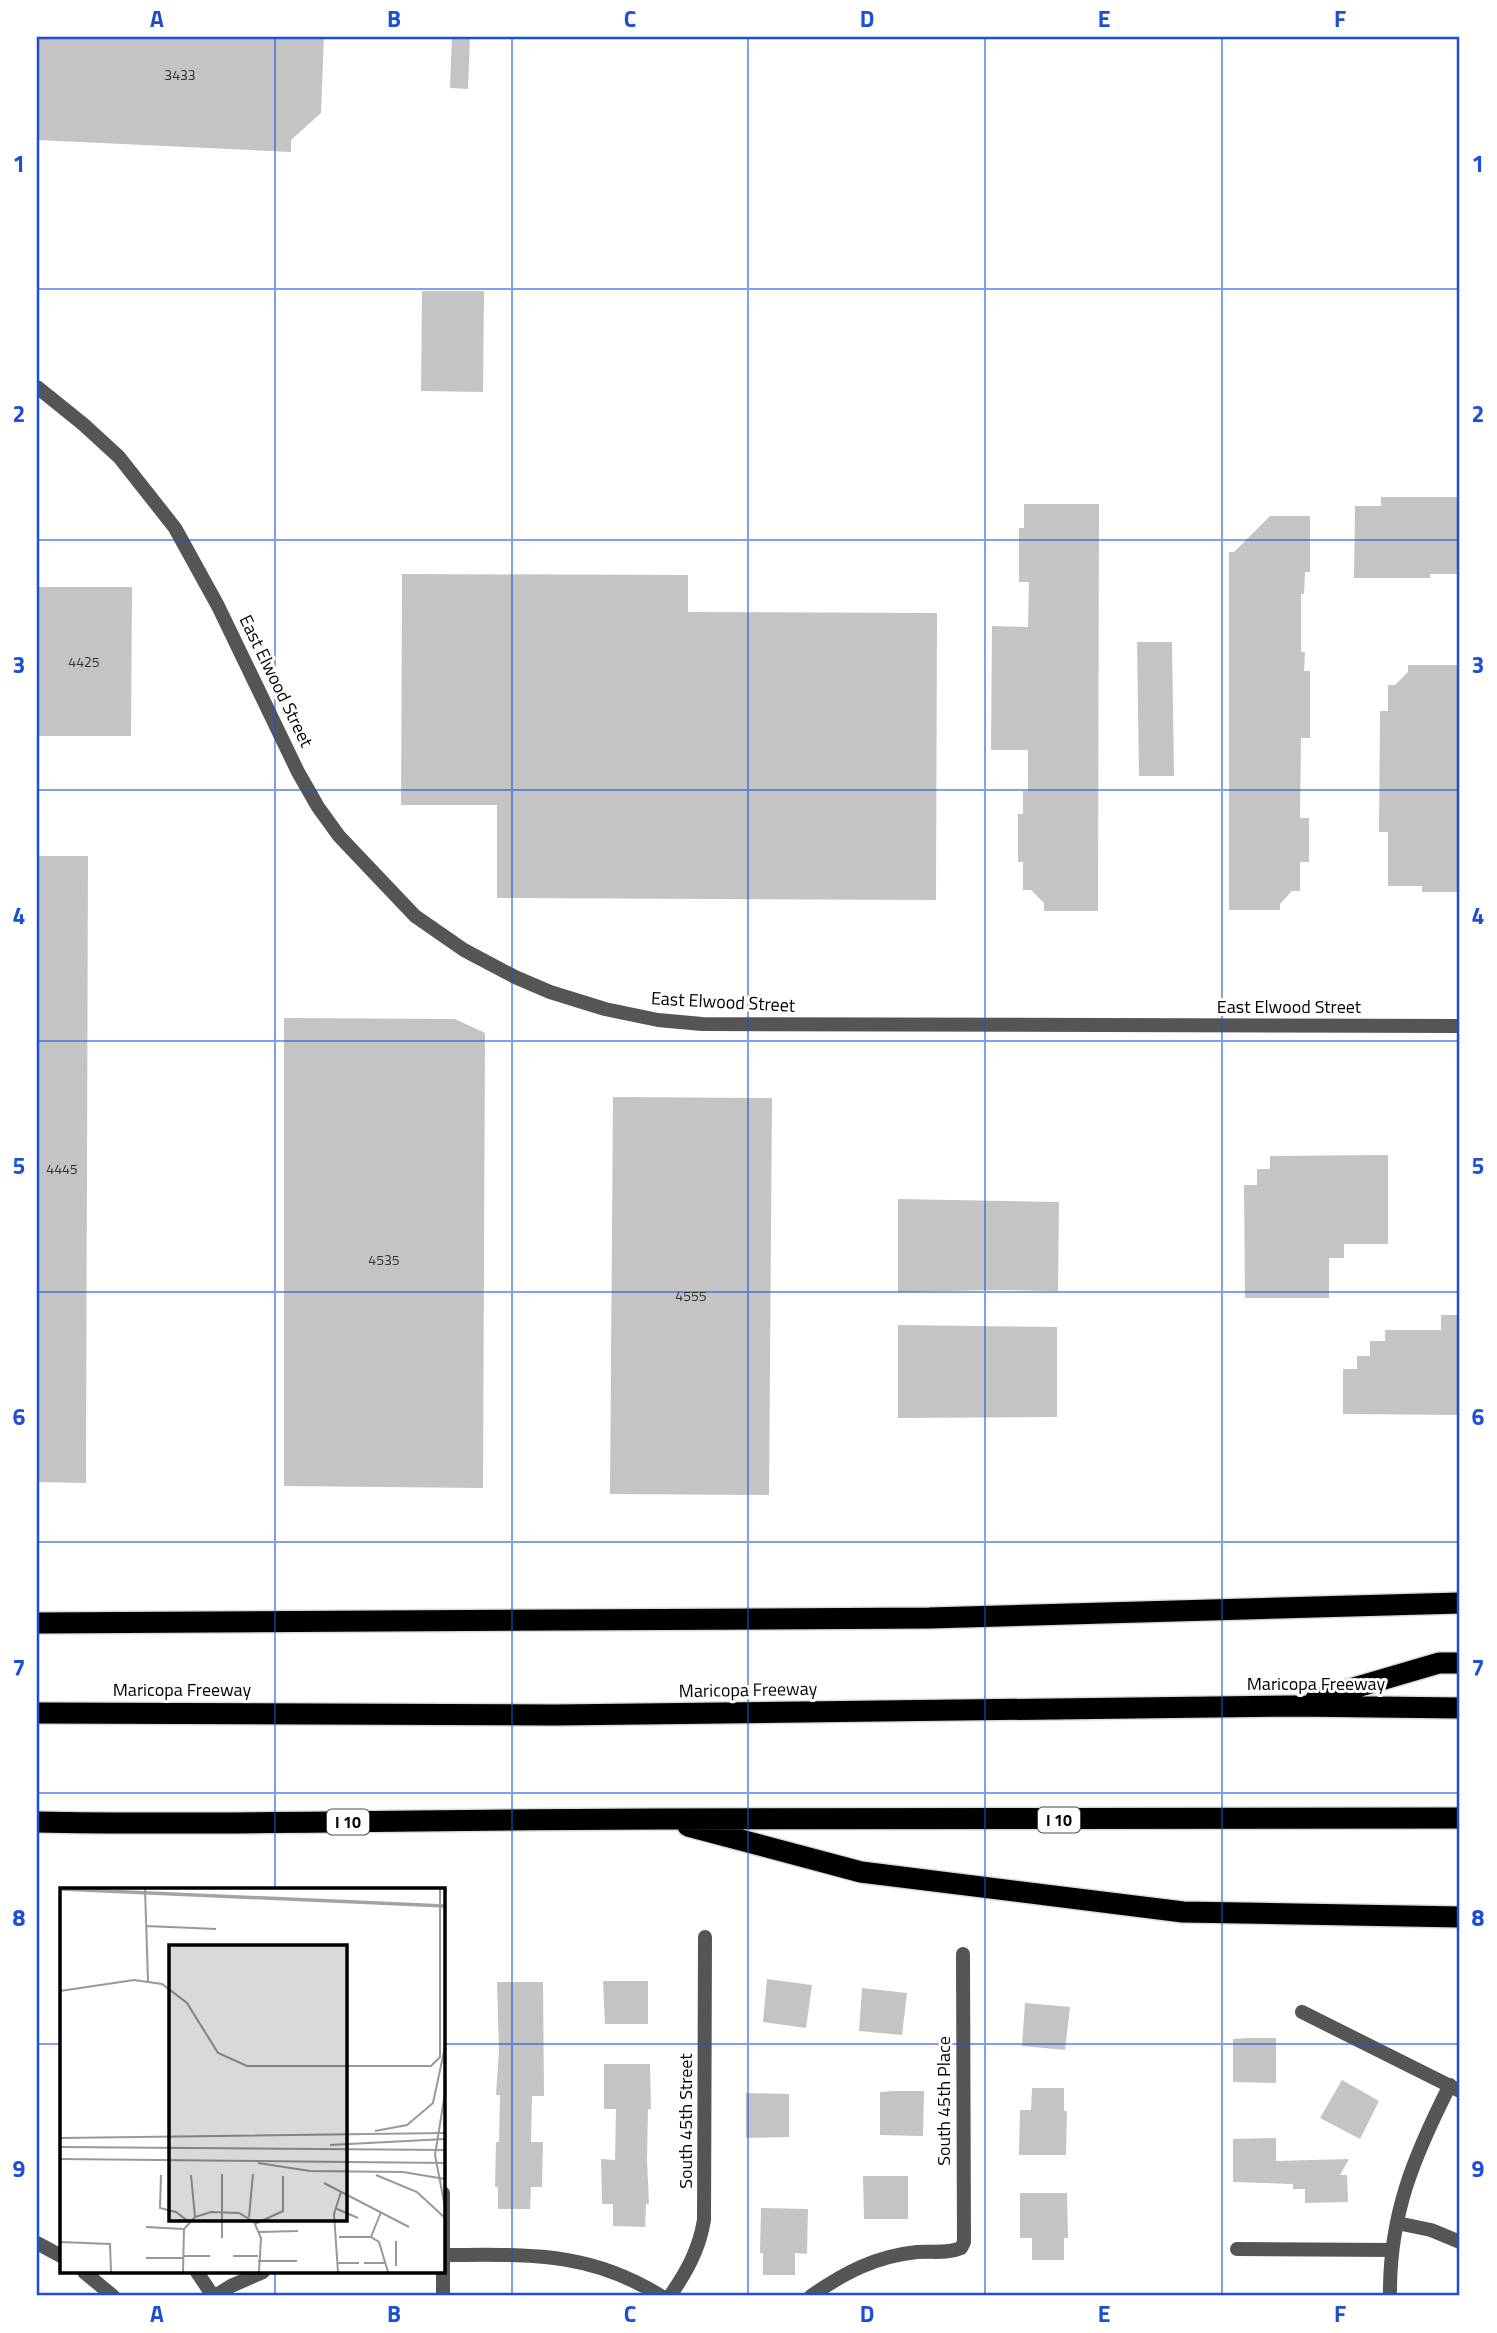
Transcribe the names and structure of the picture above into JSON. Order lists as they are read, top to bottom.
{
  "streets": {
    "highway": ["Maricopa Freeway", "I 10"],
    "street": ["East Elwood Street", "South 45th Place", "South 45th Street"]
  },
  "house_numbers": [
    "3433",
    "4425",
    "4445",
    "4535",
    "4555"
  ],
  "grid": {
    "columns": [
      "A",
      "B",
      "C",
      "D",
      "E",
      "F"
    ],
    "rows": [
      "1",
      "2",
      "3",
      "4",
      "5",
      "6",
      "7",
      "8",
      "9"
    ]
  }
}
